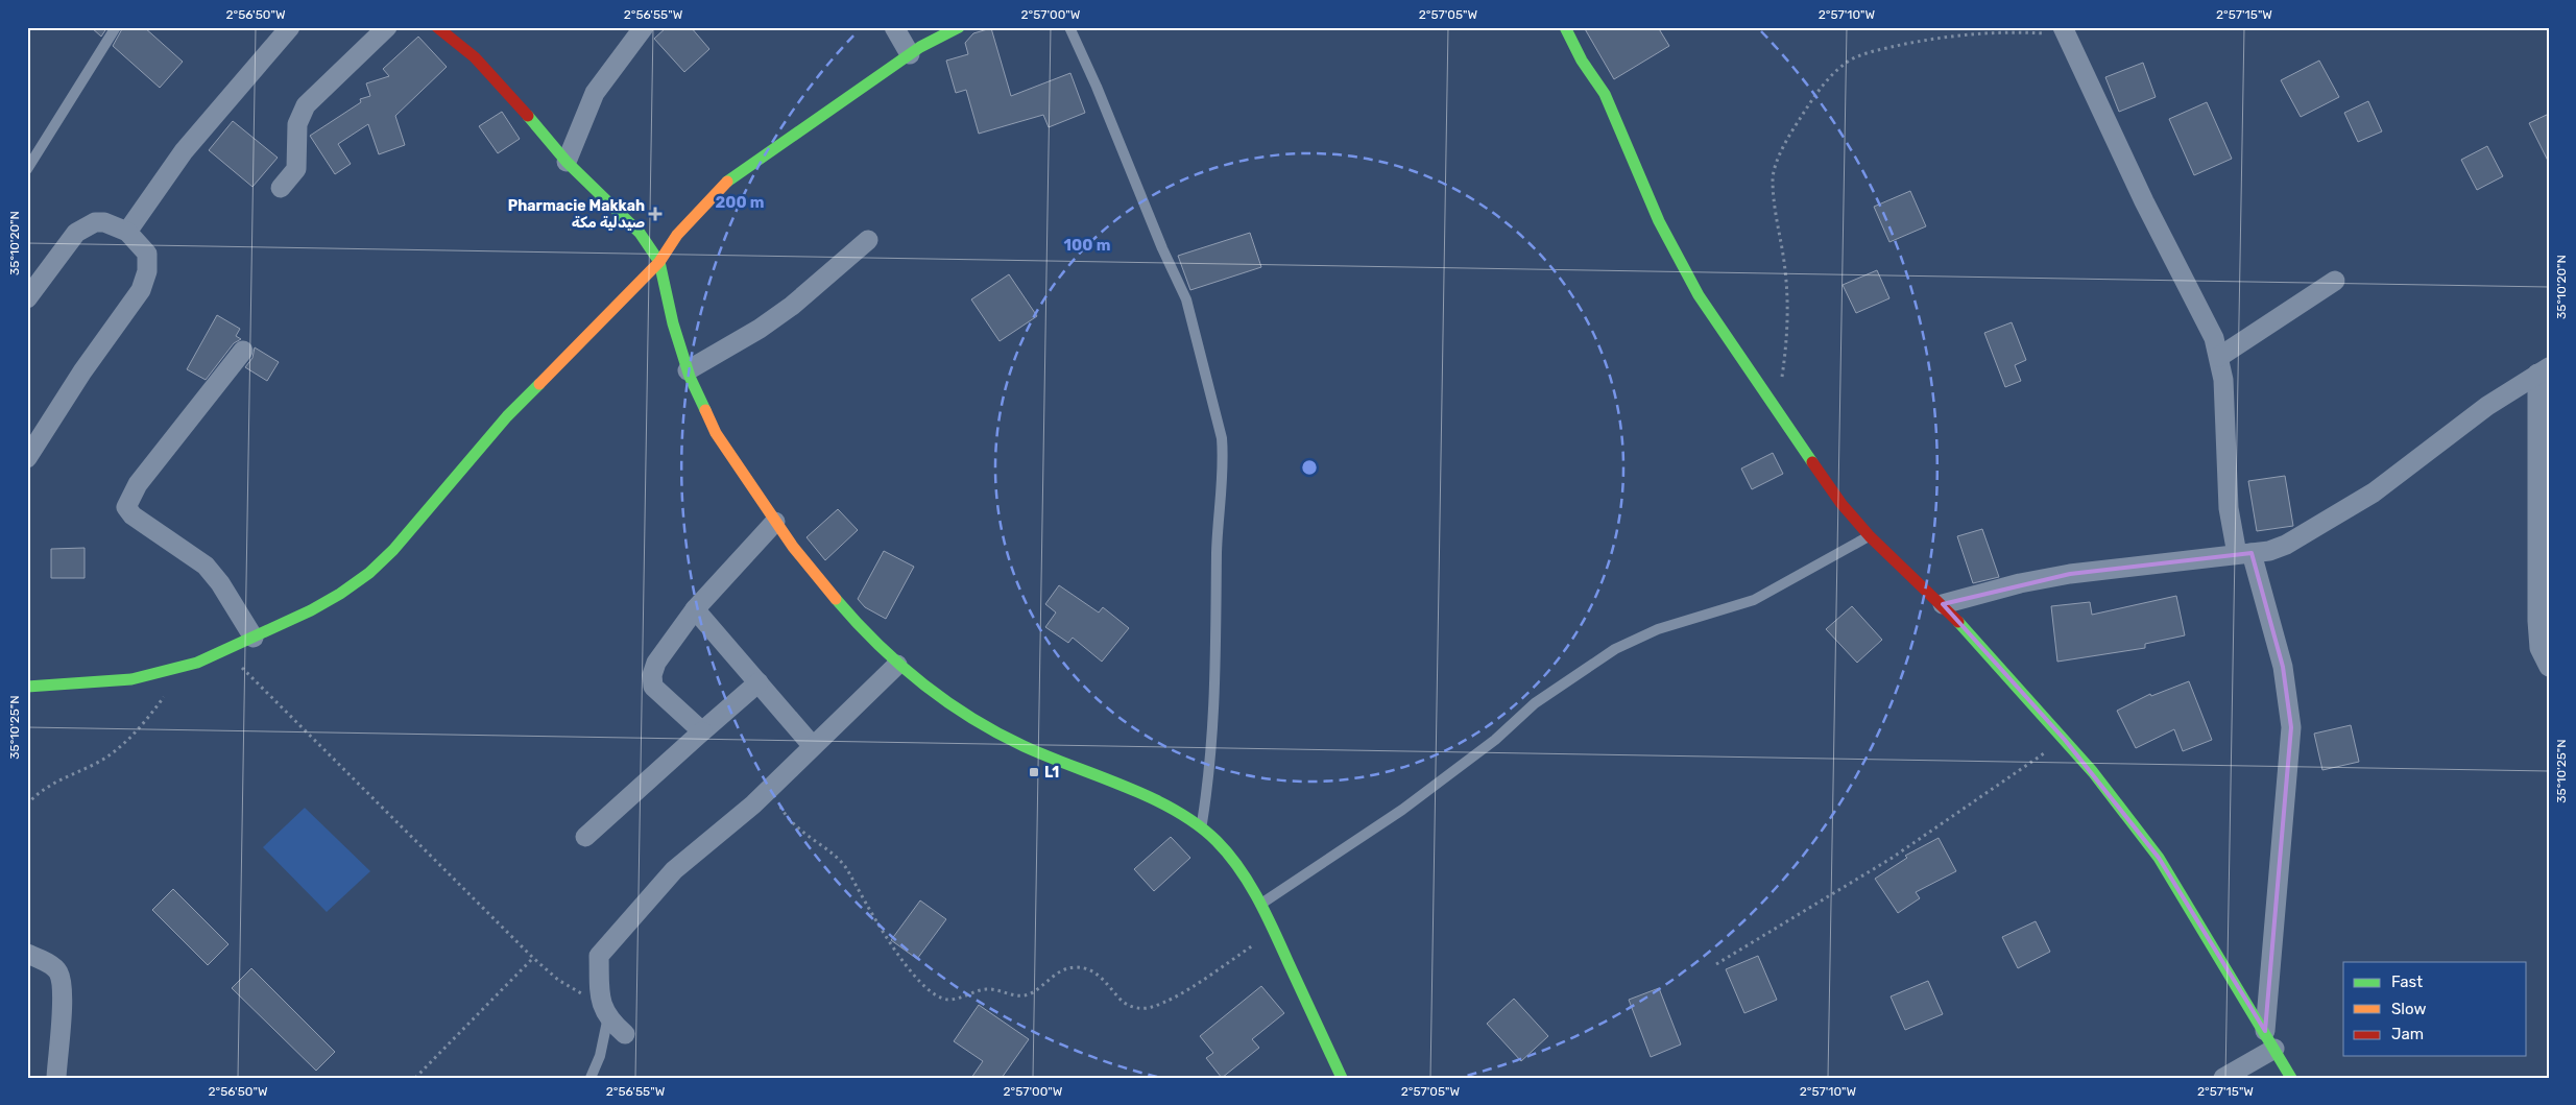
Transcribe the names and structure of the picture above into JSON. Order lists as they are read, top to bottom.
{
  "places": {
    "health": ["Pharmacie Makkah صيدلية مكة"],
    "transit": ["L1"]
  },
  "legend": ["Fast", "Slow", "Jam"],
  "coordinates": [
    "2°56'50\"W",
    "2°56'55\"W",
    "2°57'00\"W",
    "2°57'05\"W",
    "2°57'10\"W",
    "2°57'15\"W",
    "35°10'20\"N",
    "35°10'25\"N"
  ],
  "rings": ["200 m", "100 m"]
}
